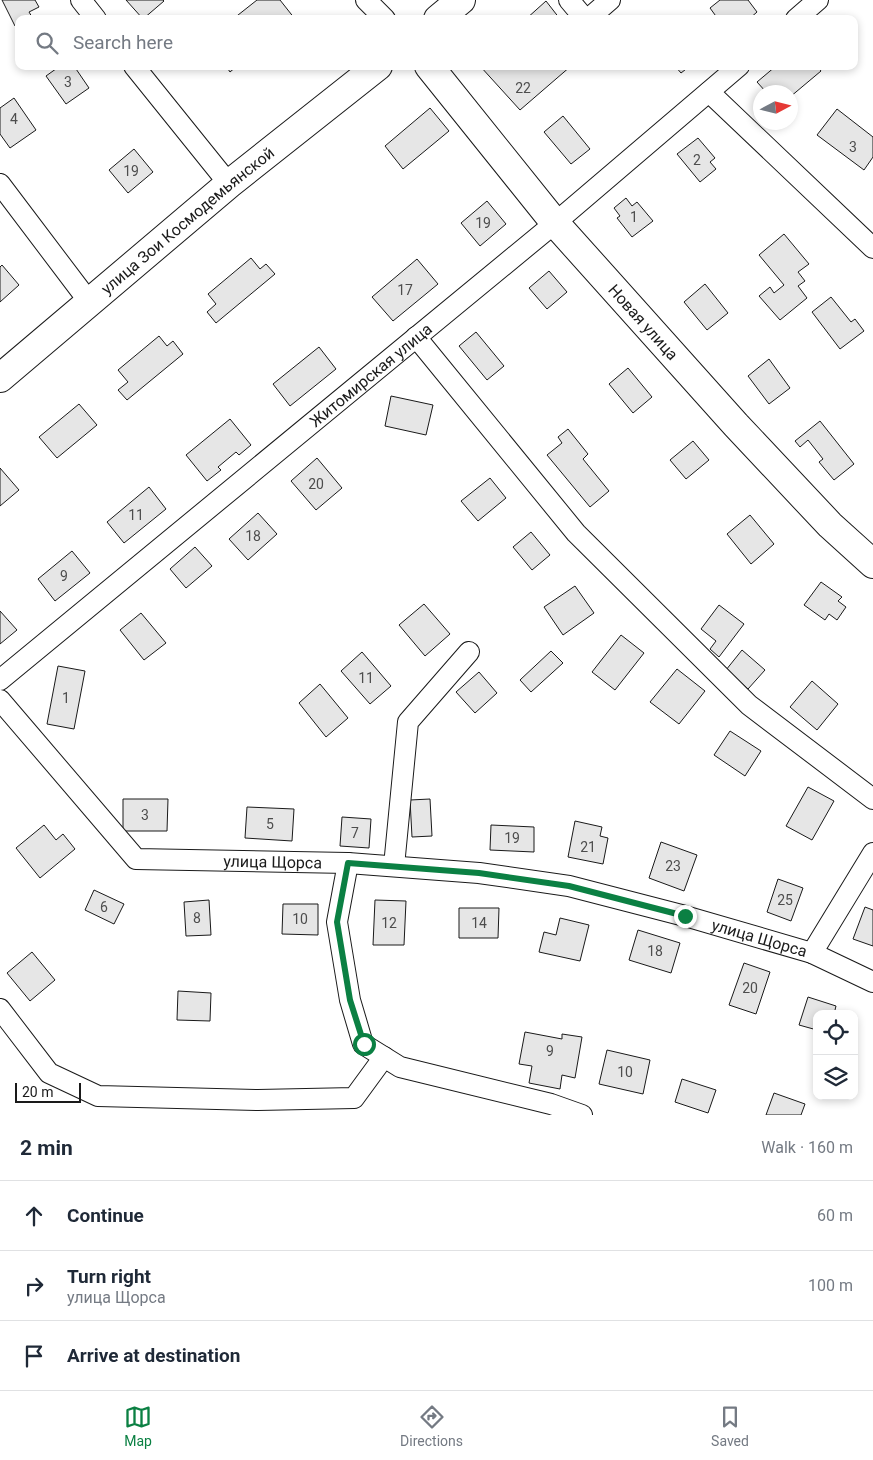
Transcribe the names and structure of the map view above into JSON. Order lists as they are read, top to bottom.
{
  "streets": {
    "main road": ["улица Зои Космодемьянской", "Новая улица"],
    "street": ["Житомирская улица", "улица Щорса"]
  },
  "crossings": [
    ["Новая улица", "Житомирская улица"]
  ],
  "house_numbers": [
    "3",
    "22",
    "4",
    "3",
    "2",
    "19",
    "1",
    "19",
    "17",
    "20",
    "11",
    "18",
    "9",
    "11",
    "1",
    "3",
    "5",
    "7",
    "19",
    "21",
    "23",
    "25",
    "6",
    "8",
    "10",
    "12",
    "14",
    "18",
    "20",
    "9",
    "10"
  ],
  "scale_bar": "20 m",
  "north": "right",
  "page": {
    "search": "Search here",
    "scale": "20 m",
    "heading": ["2 min", "Walk · 160 m"],
    "list": [
      ["Continue", "60 m"],
      ["Turn right", "улица Щорса", "100 m"],
      "Arrive at destination"
    ],
    "nav": ["Map", "Directions", "Saved"]
  }
}
